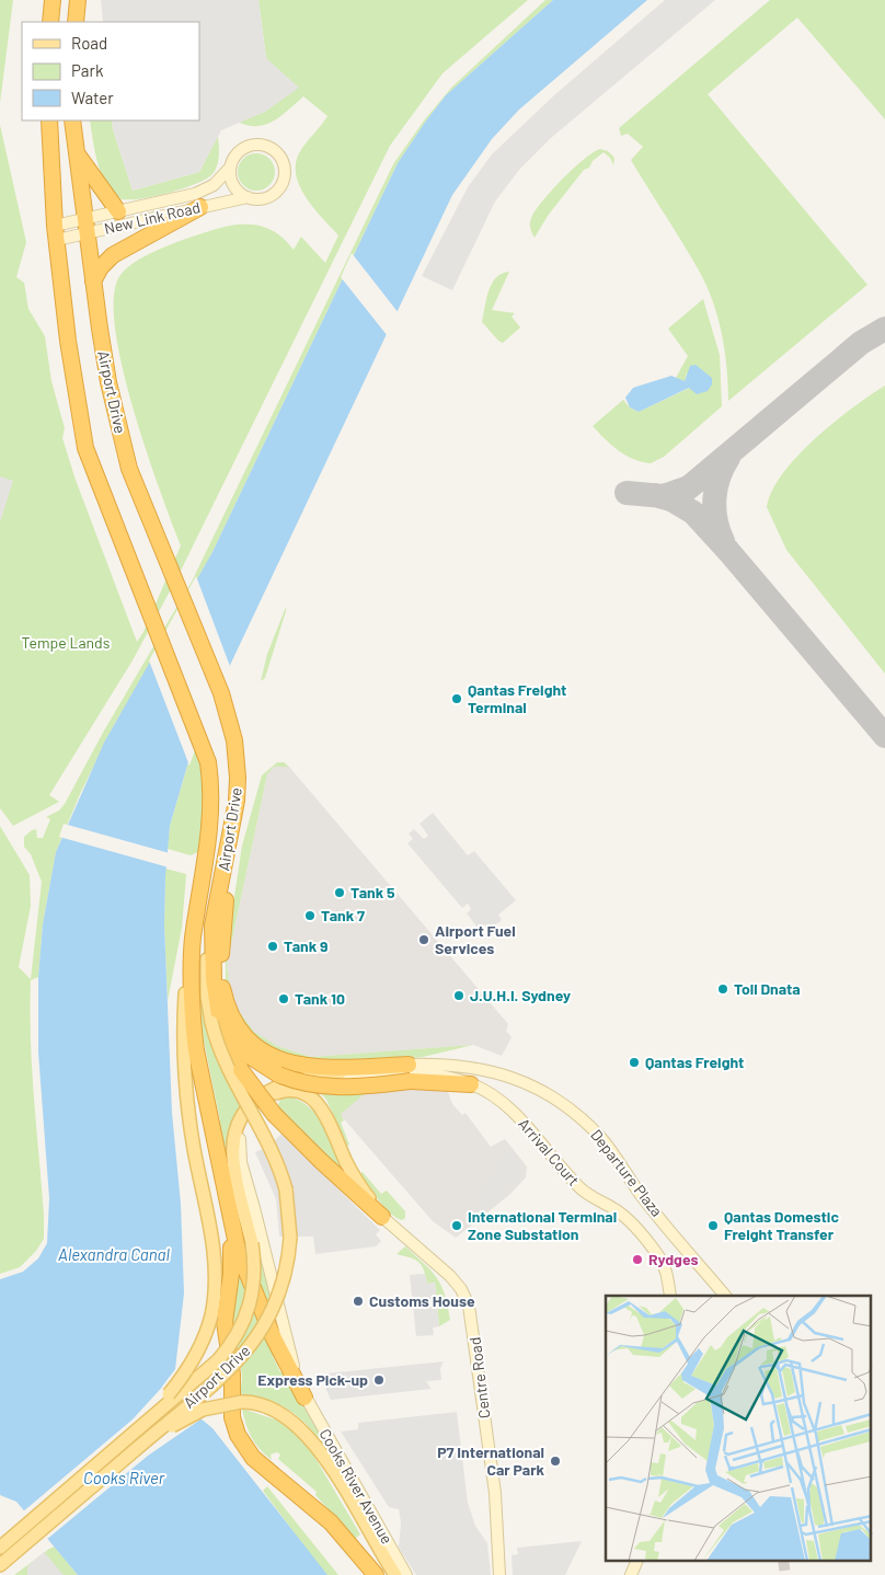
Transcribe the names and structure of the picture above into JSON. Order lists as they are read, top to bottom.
{
  "streets": {
    "highway": ["Airport Drive"],
    "street": [
      "New Link Road",
      "Arrival Court",
      "Departure Plaza",
      "Centre Road",
      "Cooks River Avenue"
    ]
  },
  "crossings": [
    ["New Link Road", "Airport Drive"]
  ],
  "water": ["Alexandra Canal", "Cooks River"],
  "parks": ["Tempe Lands"],
  "places": [
    "Qantas Freight Terminal",
    "Tank 5",
    "Tank 7",
    "Airport Fuel Services",
    "Tank 9",
    "Toll Dnata",
    "J.U.H.I. Sydney",
    "Tank 10",
    "Qantas Freight",
    "International Terminal Zone Substation",
    "Qantas Domestic Freight Transfer",
    "Rydges",
    "Customs House",
    "Express Pick-up",
    "P7 International Car Park"
  ],
  "legend": ["Road", "Park", "Water"]
}
